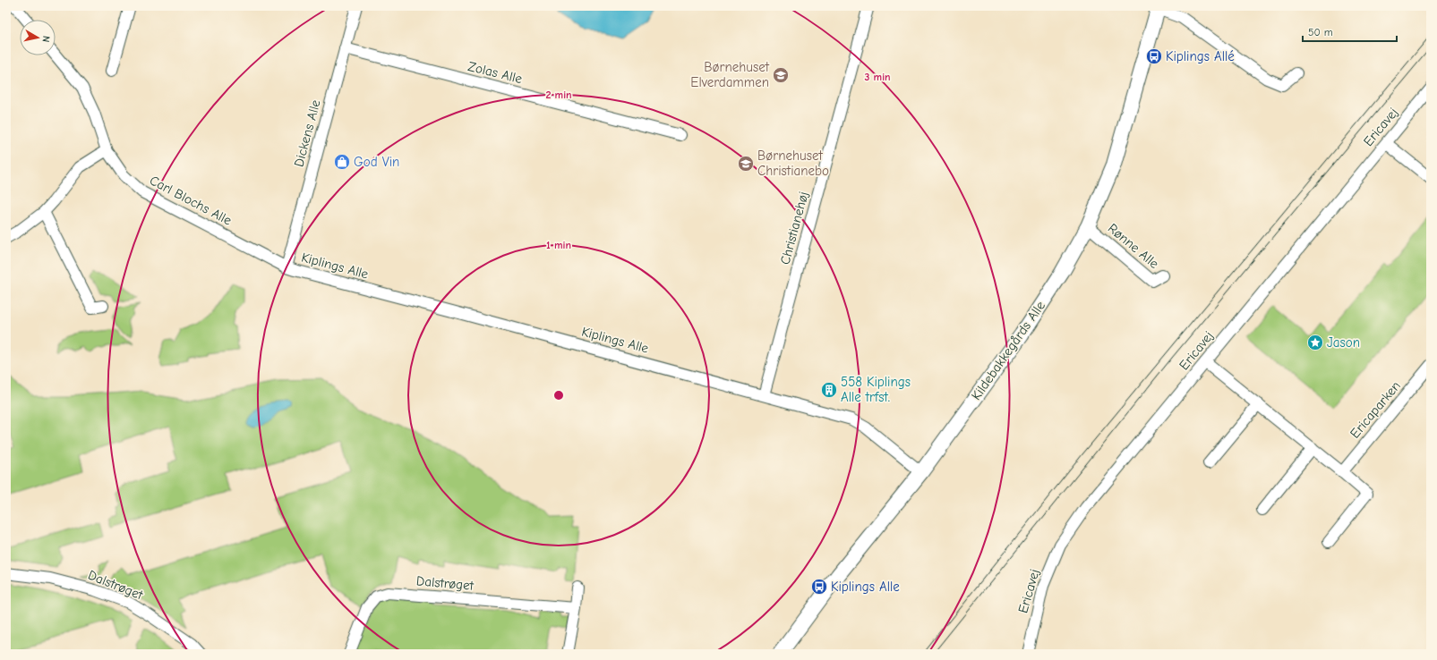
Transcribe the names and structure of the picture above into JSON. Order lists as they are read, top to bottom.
{
  "streets": {
    "street": [
      "Zolas Alle",
      "Ericavej",
      "Dickens Alle",
      "Carl Blochs Alle",
      "Christianehøj",
      "Rønne Alle",
      "Kiplings Alle",
      "Kildebakkegårds Alle",
      "Ericaparken",
      "Dalstrøget"
    ]
  },
  "crossings": [
    ["Zolas Alle", "Dickens Alle"],
    ["Dickens Alle", "Carl Blochs Alle"],
    ["Dickens Alle", "Kiplings Alle"],
    ["Carl Blochs Alle", "Kiplings Alle"],
    ["Christianehøj", "Kiplings Alle"],
    ["Rønne Alle", "Kildebakkegårds Alle"],
    ["Kiplings Alle", "Kildebakkegårds Alle"]
  ],
  "places": {
    "bus stop": ["Kiplings Allé", "Kiplings Alle"],
    "school or university": ["Børnehuset Elverdammen", "Børnehuset Christianebo"],
    "shop": ["God Vin"],
    "place": ["Jason"],
    "building": ["558 Kiplings Alle trfst."]
  },
  "scale_bar": "50 m",
  "north": "right",
  "rings": ["3 min", "2 min", "1 min"]
}
